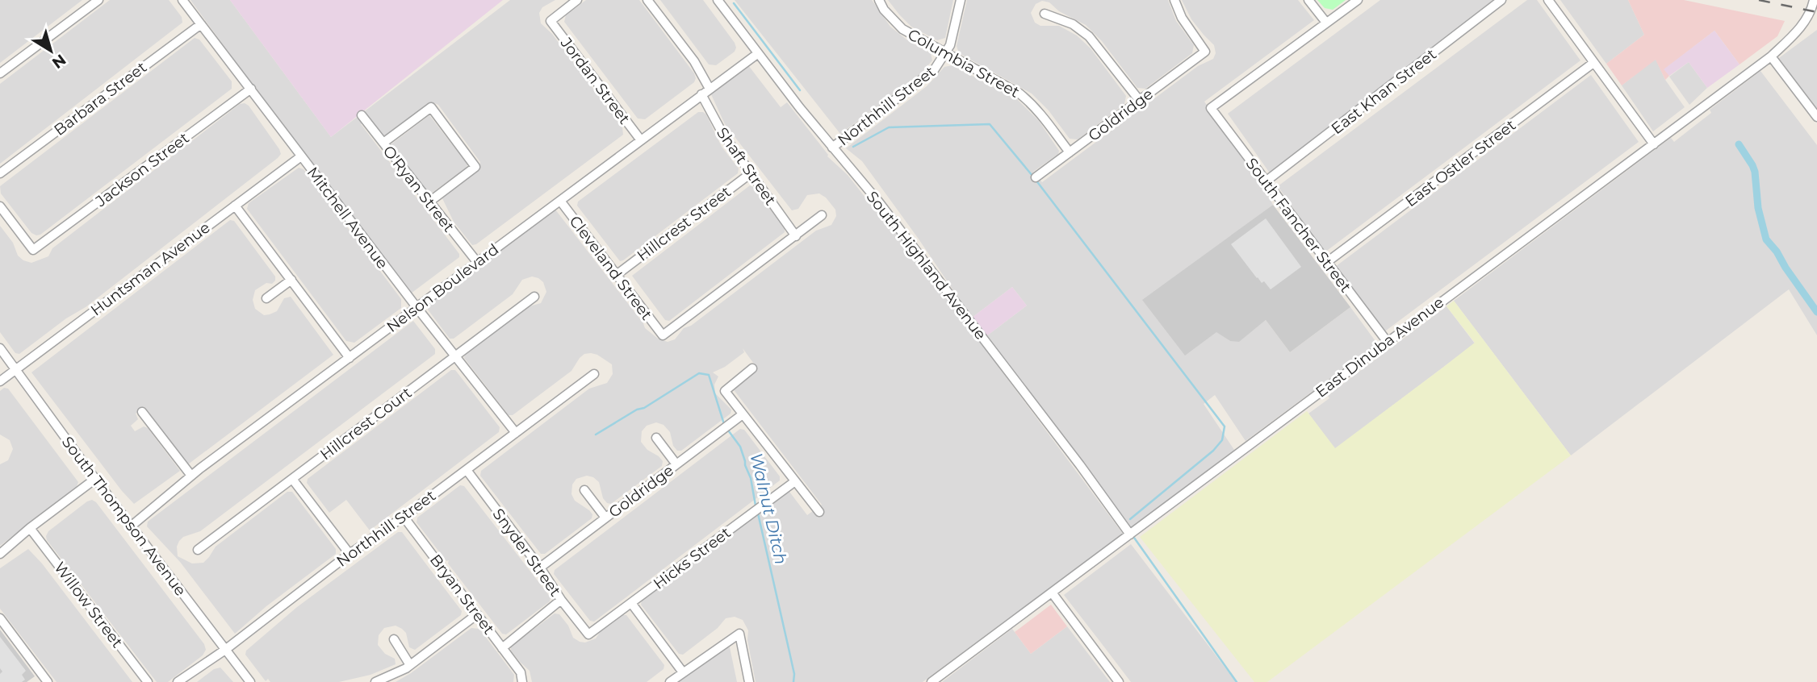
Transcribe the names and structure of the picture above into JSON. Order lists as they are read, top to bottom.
{
  "streets": {
    "street": [
      "Columbia Street",
      "Jordan Street",
      "East Khan Street",
      "Barbara Street",
      "Northhill Street",
      "Goldridge",
      "East Ostler Street",
      "Shaft Street",
      "Jackson Street",
      "O'Ryan Street",
      "Mitchell Avenue",
      "Hillcrest Street",
      "South Fancher Street",
      "South Highland Avenue",
      "Cleveland Street",
      "Huntsman Avenue",
      "Nelson Boulevard",
      "East Dinuba Avenue",
      "Hillcrest Court",
      "South Thompson Avenue",
      "Snyder Street",
      "Hicks Street",
      "Bryan Street",
      "Willow Street"
    ]
  },
  "crossings": [
    ["Columbia Street", "Northhill Street"],
    ["Columbia Street", "Goldridge"],
    ["Jordan Street", "Nelson Boulevard"],
    ["East Khan Street", "South Fancher Street"],
    ["Barbara Street", "Mitchell Avenue"],
    ["Northhill Street", "Mitchell Avenue"],
    ["Northhill Street", "South Highland Avenue"],
    ["Northhill Street", "South Thompson Avenue"],
    ["Northhill Street", "Snyder Street"],
    ["Northhill Street", "Bryan Street"],
    ["Goldridge", "Snyder Street"],
    ["East Ostler Street", "South Fancher Street"],
    ["Shaft Street", "Hillcrest Street"],
    ["Shaft Street", "Cleveland Street"],
    ["Shaft Street", "Nelson Boulevard"],
    ["Jackson Street", "Mitchell Avenue"],
    ["O'Ryan Street", "Nelson Boulevard"],
    ["Mitchell Avenue", "Huntsman Avenue"],
    ["Mitchell Avenue", "Nelson Boulevard"],
    ["Mitchell Avenue", "Hillcrest Court"],
    ["Hillcrest Street", "Cleveland Street"],
    ["South Fancher Street", "East Dinuba Avenue"],
    ["South Highland Avenue", "Nelson Boulevard"],
    ["South Highland Avenue", "East Dinuba Avenue"],
    ["Cleveland Street", "Nelson Boulevard"],
    ["Huntsman Avenue", "South Thompson Avenue"],
    ["Nelson Boulevard", "South Thompson Avenue"],
    ["Snyder Street", "Hicks Street"]
  ],
  "water": ["Walnut Ditch"],
  "north": "bottom right"
}
